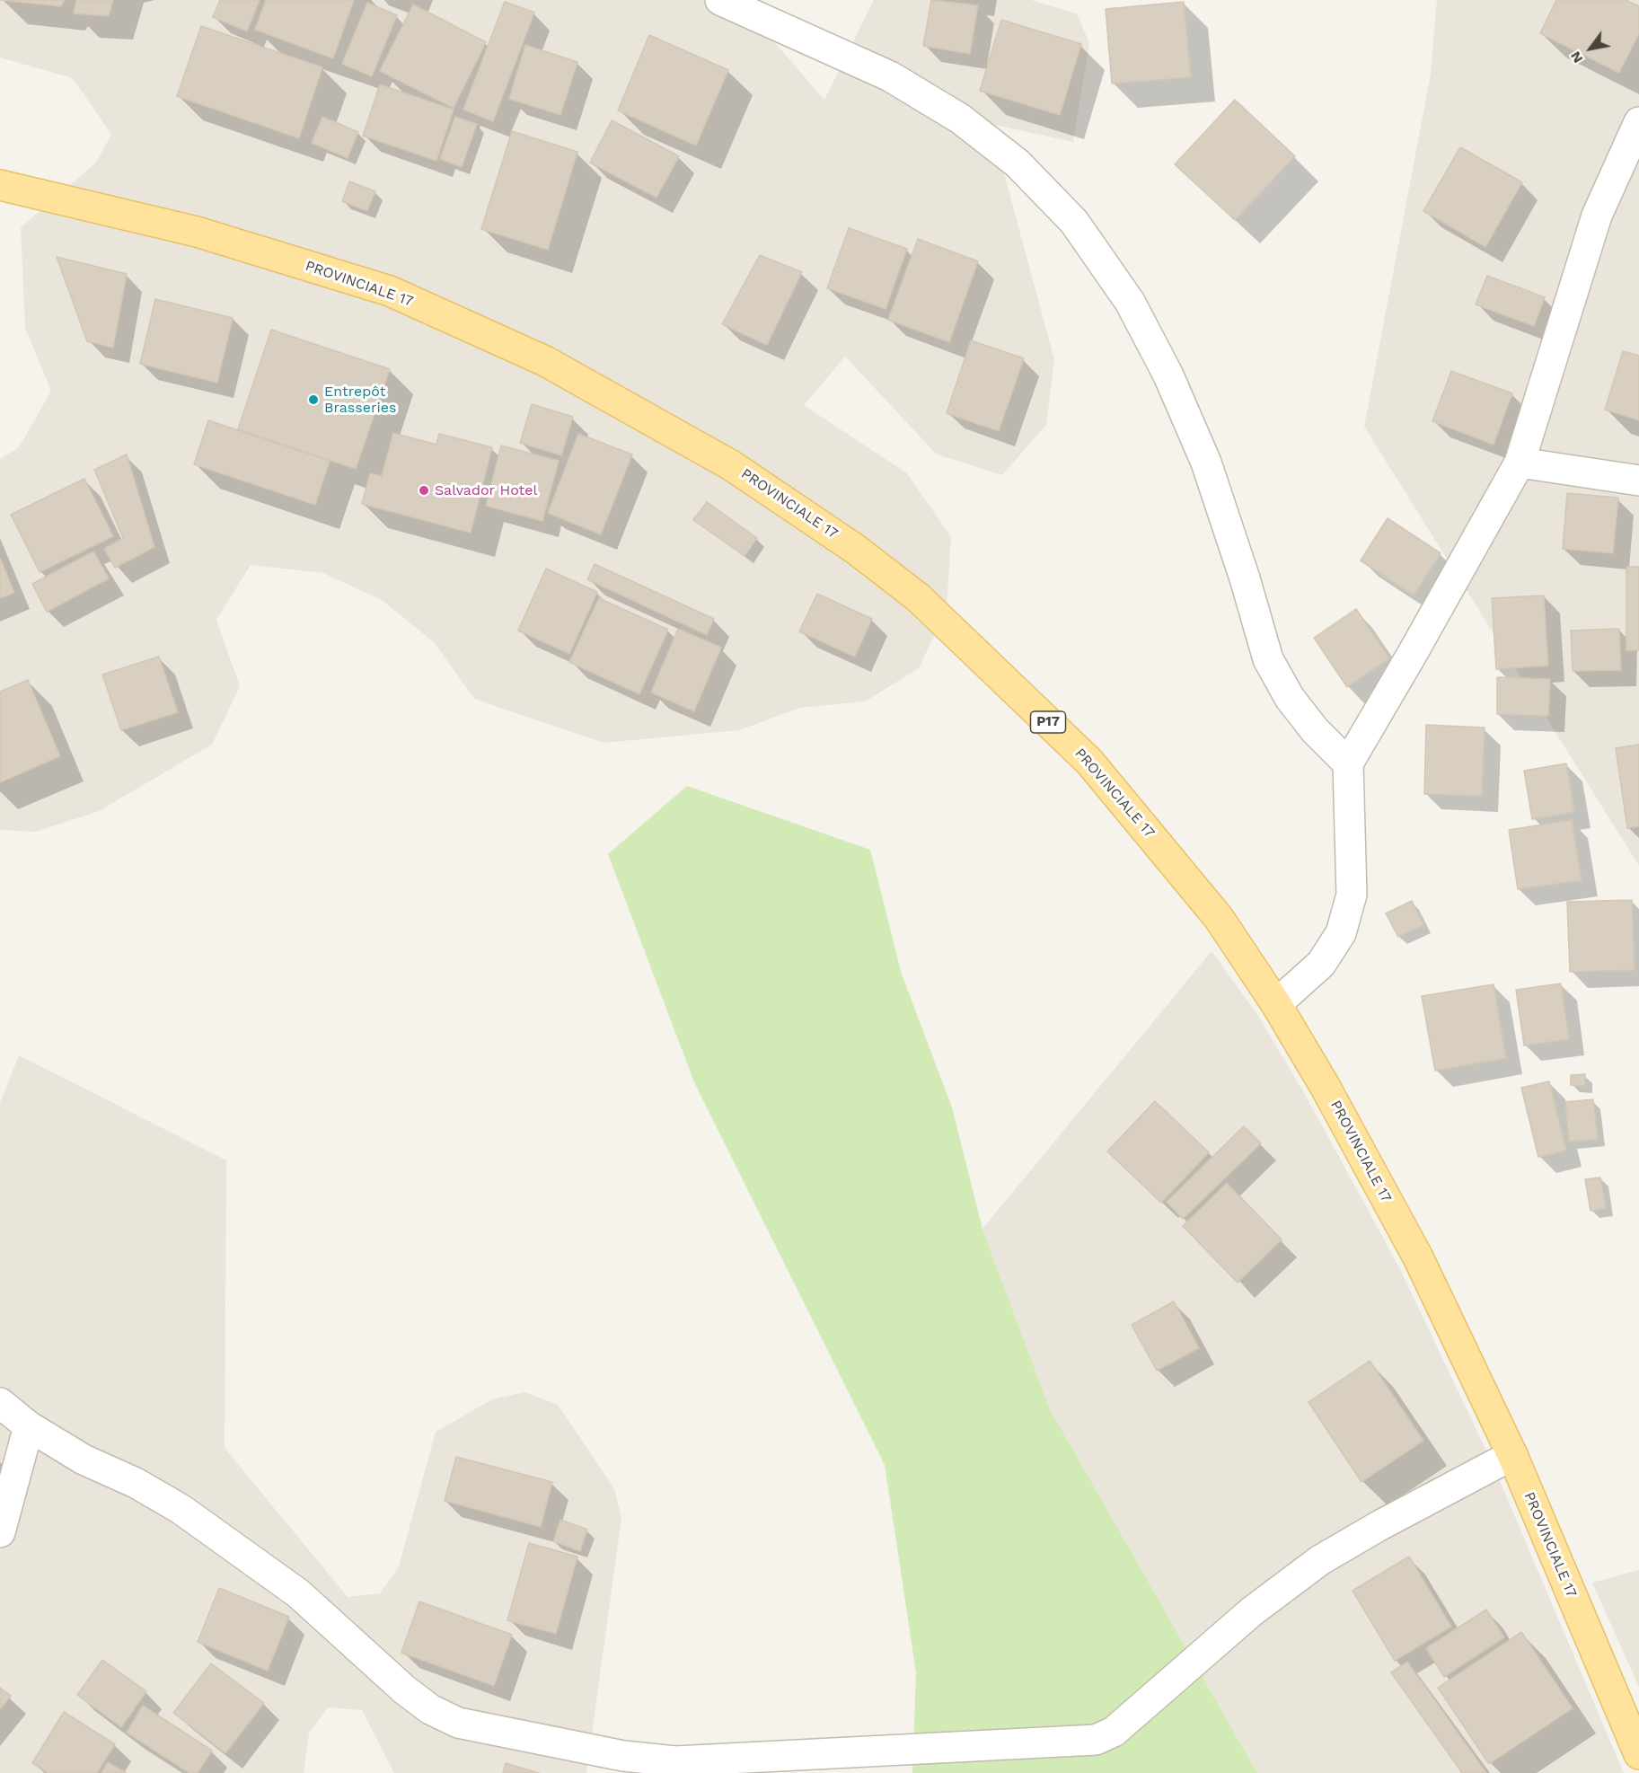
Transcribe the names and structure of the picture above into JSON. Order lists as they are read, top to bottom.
{
  "streets": {
    "main road": ["PROVINCIALE 17", "P17"]
  },
  "places": ["Entrepôt Brasseries", "Salvador Hotel"],
  "north": "bottom left"
}
